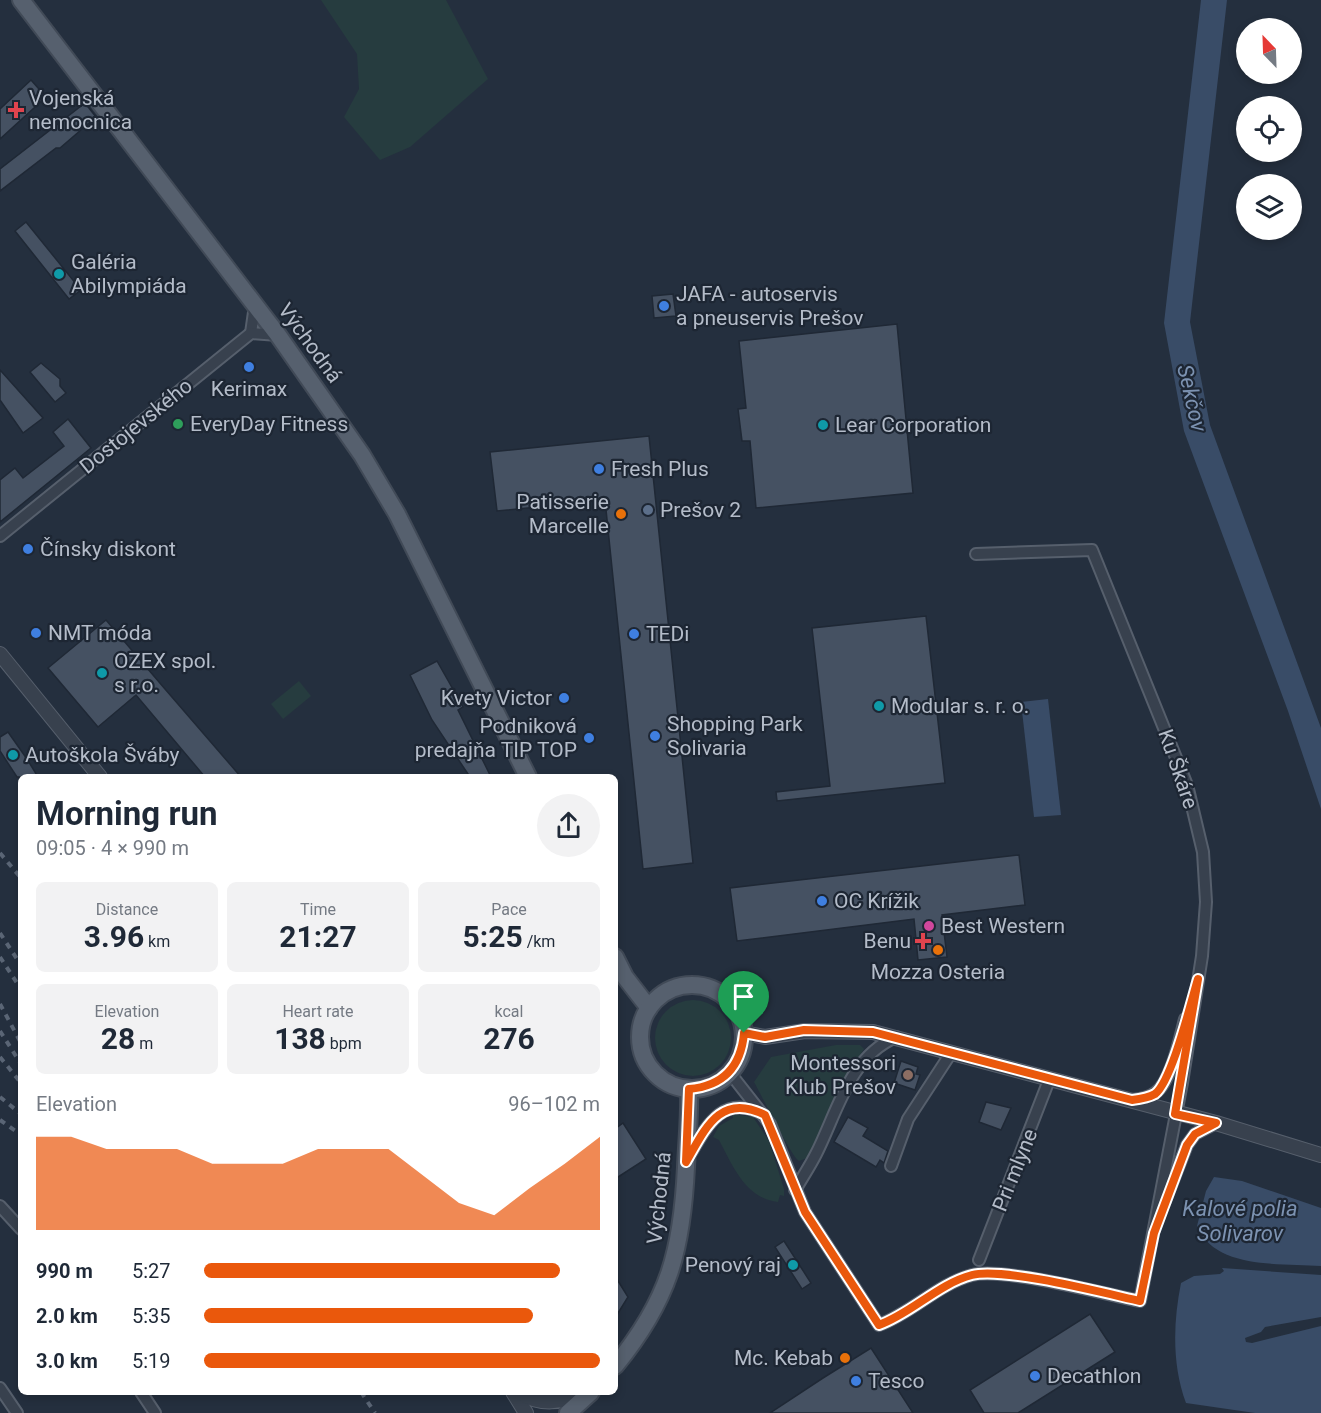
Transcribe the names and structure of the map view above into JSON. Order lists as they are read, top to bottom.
{
  "streets": {
    "main road": ["Východná"],
    "street": ["Dostojevského", "Ku Škáre", "Pri mlyne"]
  },
  "water": ["Sekčov", "Kalové polia Solivarov"],
  "places": {
    "health": ["Vojenská nemocnica", "Benu"],
    "other": [
      "Galéria Abilympiáda",
      "JAFA - autoservis a pneuservis Prešov",
      "Kerimax",
      "EveryDay Fitness",
      "Lear Corporation",
      "Fresh Plus",
      "Prešov 2",
      "Patisserie Marcelle",
      "Čínsky diskont",
      "NMT móda",
      "TEDi",
      "OZEX spol. s r.o.",
      "Kvety Victor",
      "Modular s. r. o.",
      "Shopping Park Solivaria",
      "Podniková predajňa TIP TOP",
      "Autoškola Šváby",
      "OC Krížik",
      "Best Western",
      "Mozza Osteria",
      "Montessori Klub Prešov",
      "Penový raj",
      "Mc. Kebab",
      "Decathlon",
      "Tesco"
    ]
  },
  "north": "top left",
  "page": {
    "heading": ["Morning run", "09:05 · 4 × 990 m"],
    "stats": [
      ["Distance", "3.96 km"],
      ["Time", "21:27"],
      ["Pace", "5:25 /km"],
      ["Elevation", "28 m"],
      ["Heart rate", "138 bpm"],
      ["kcal", "276"]
    ],
    "chart": ["Elevation", "96–102 m"],
    "list": [
      {
        "name": "990 m",
        "note": "5:27"
      },
      {
        "name": "2.0 km",
        "note": "5:35"
      },
      {
        "name": "3.0 km",
        "note": "5:19"
      }
    ]
  }
}
